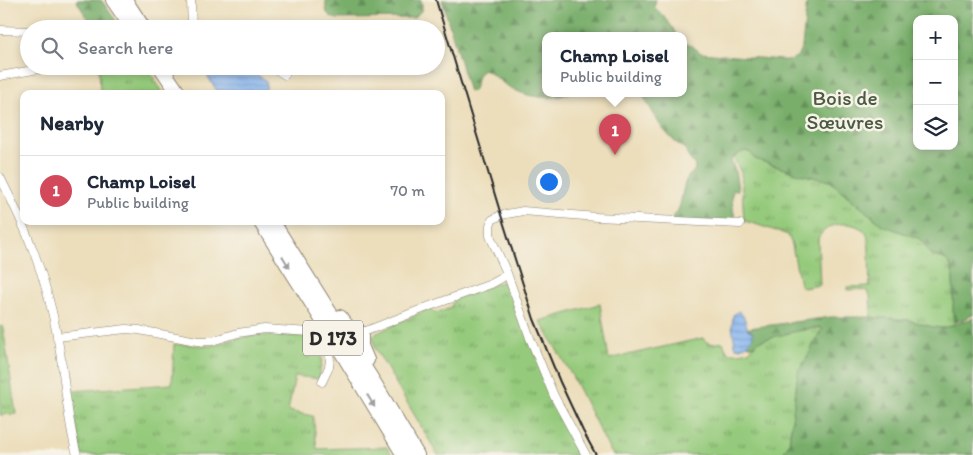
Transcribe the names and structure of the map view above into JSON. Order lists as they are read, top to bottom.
{
  "streets": {
    "highway": ["D 173"]
  },
  "parks": ["Bois de Sœuvres"],
  "page": {
    "map_buttons": ["+", "−"],
    "search": "Search here",
    "popup": ["Champ Loisel", "Public building"],
    "heading": "Nearby",
    "pins": "1",
    "list": [
      {
        "mark": "1",
        "name": "Champ Loisel",
        "note": "Public building",
        "value": "70 m"
      }
    ]
  }
}
